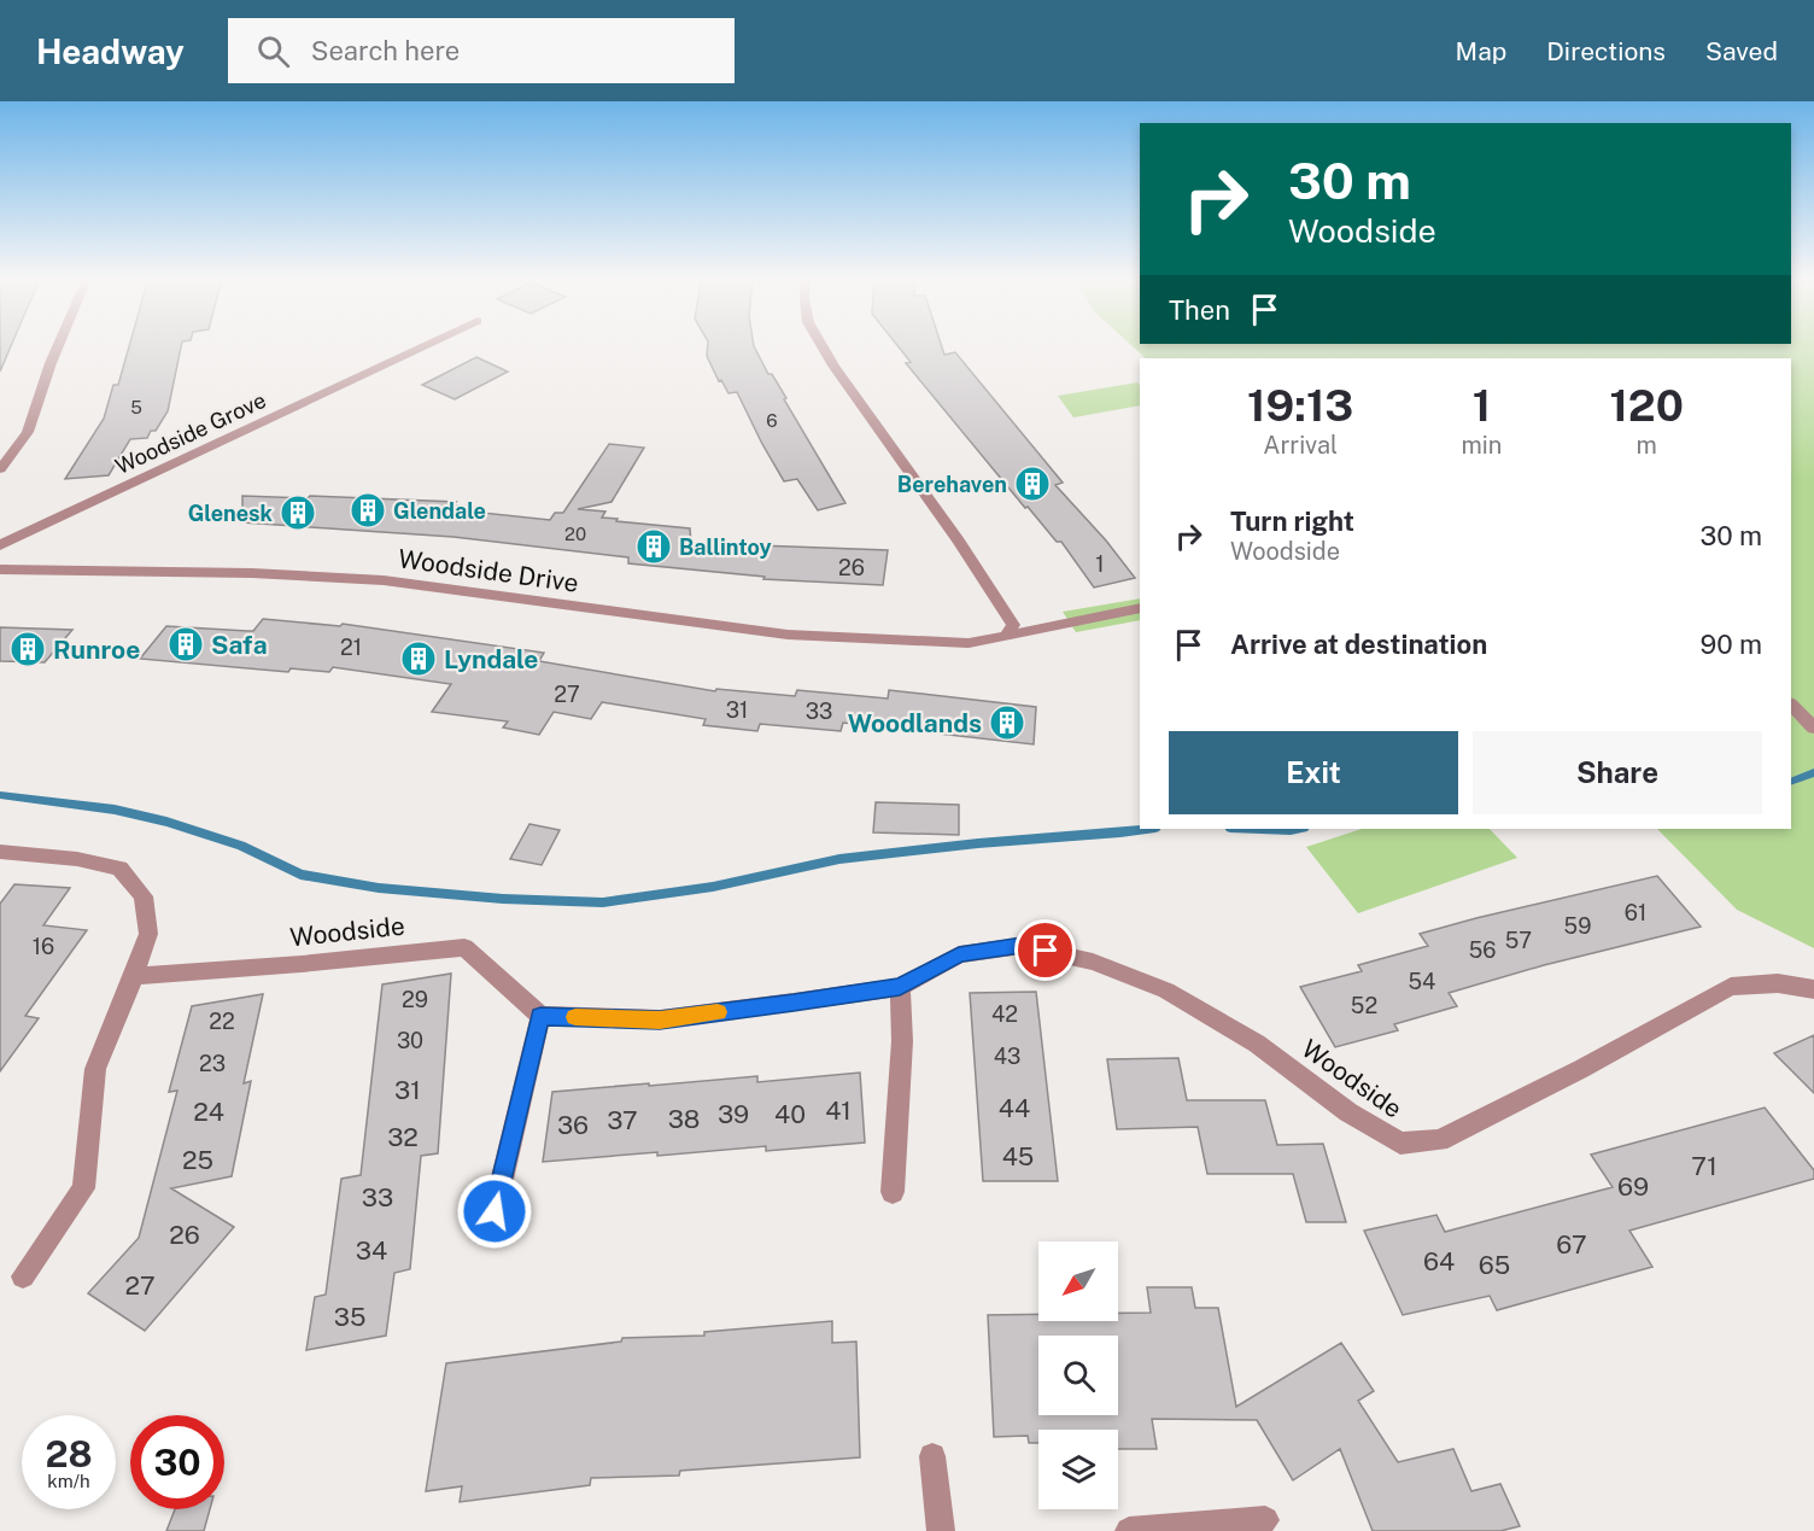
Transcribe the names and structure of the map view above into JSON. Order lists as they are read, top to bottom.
{
  "streets": {
    "street": ["Woodside Grove", "Woodside Drive", "Woodside"]
  },
  "places": {
    "building": [
      "Berehaven",
      "Glendale",
      "Glenesk",
      "Ballintoy",
      "Safa",
      "Runroe",
      "Lyndale",
      "Woodlands"
    ]
  },
  "house_numbers": [
    "5",
    "6",
    "20",
    "1",
    "26",
    "21",
    "27",
    "31",
    "33",
    "61",
    "59",
    "57",
    "16",
    "56",
    "54",
    "29",
    "52",
    "42",
    "22",
    "30",
    "43",
    "23",
    "31",
    "44",
    "41",
    "24",
    "39",
    "40",
    "38",
    "37",
    "36",
    "32",
    "45",
    "25",
    "71",
    "69",
    "33",
    "26",
    "67",
    "34",
    "64",
    "65",
    "27",
    "35"
  ],
  "north": "bottom left",
  "page": {
    "header": "Headway",
    "search": "Search here",
    "nav": ["Map", "Directions", "Saved"],
    "turn": ["30 m", "Woodside"],
    "then": "Then",
    "eta": [
      "19:13",
      "Arrival",
      "1",
      "min",
      "120",
      "m"
    ],
    "list": [
      {
        "name": "Turn right",
        "note": "Woodside",
        "value": "30 m"
      },
      {
        "name": "Arrive at destination",
        "value": "90 m"
      }
    ],
    "buttons": ["Exit", "Share"],
    "speed": "28 km/h",
    "limit": "30"
  }
}
